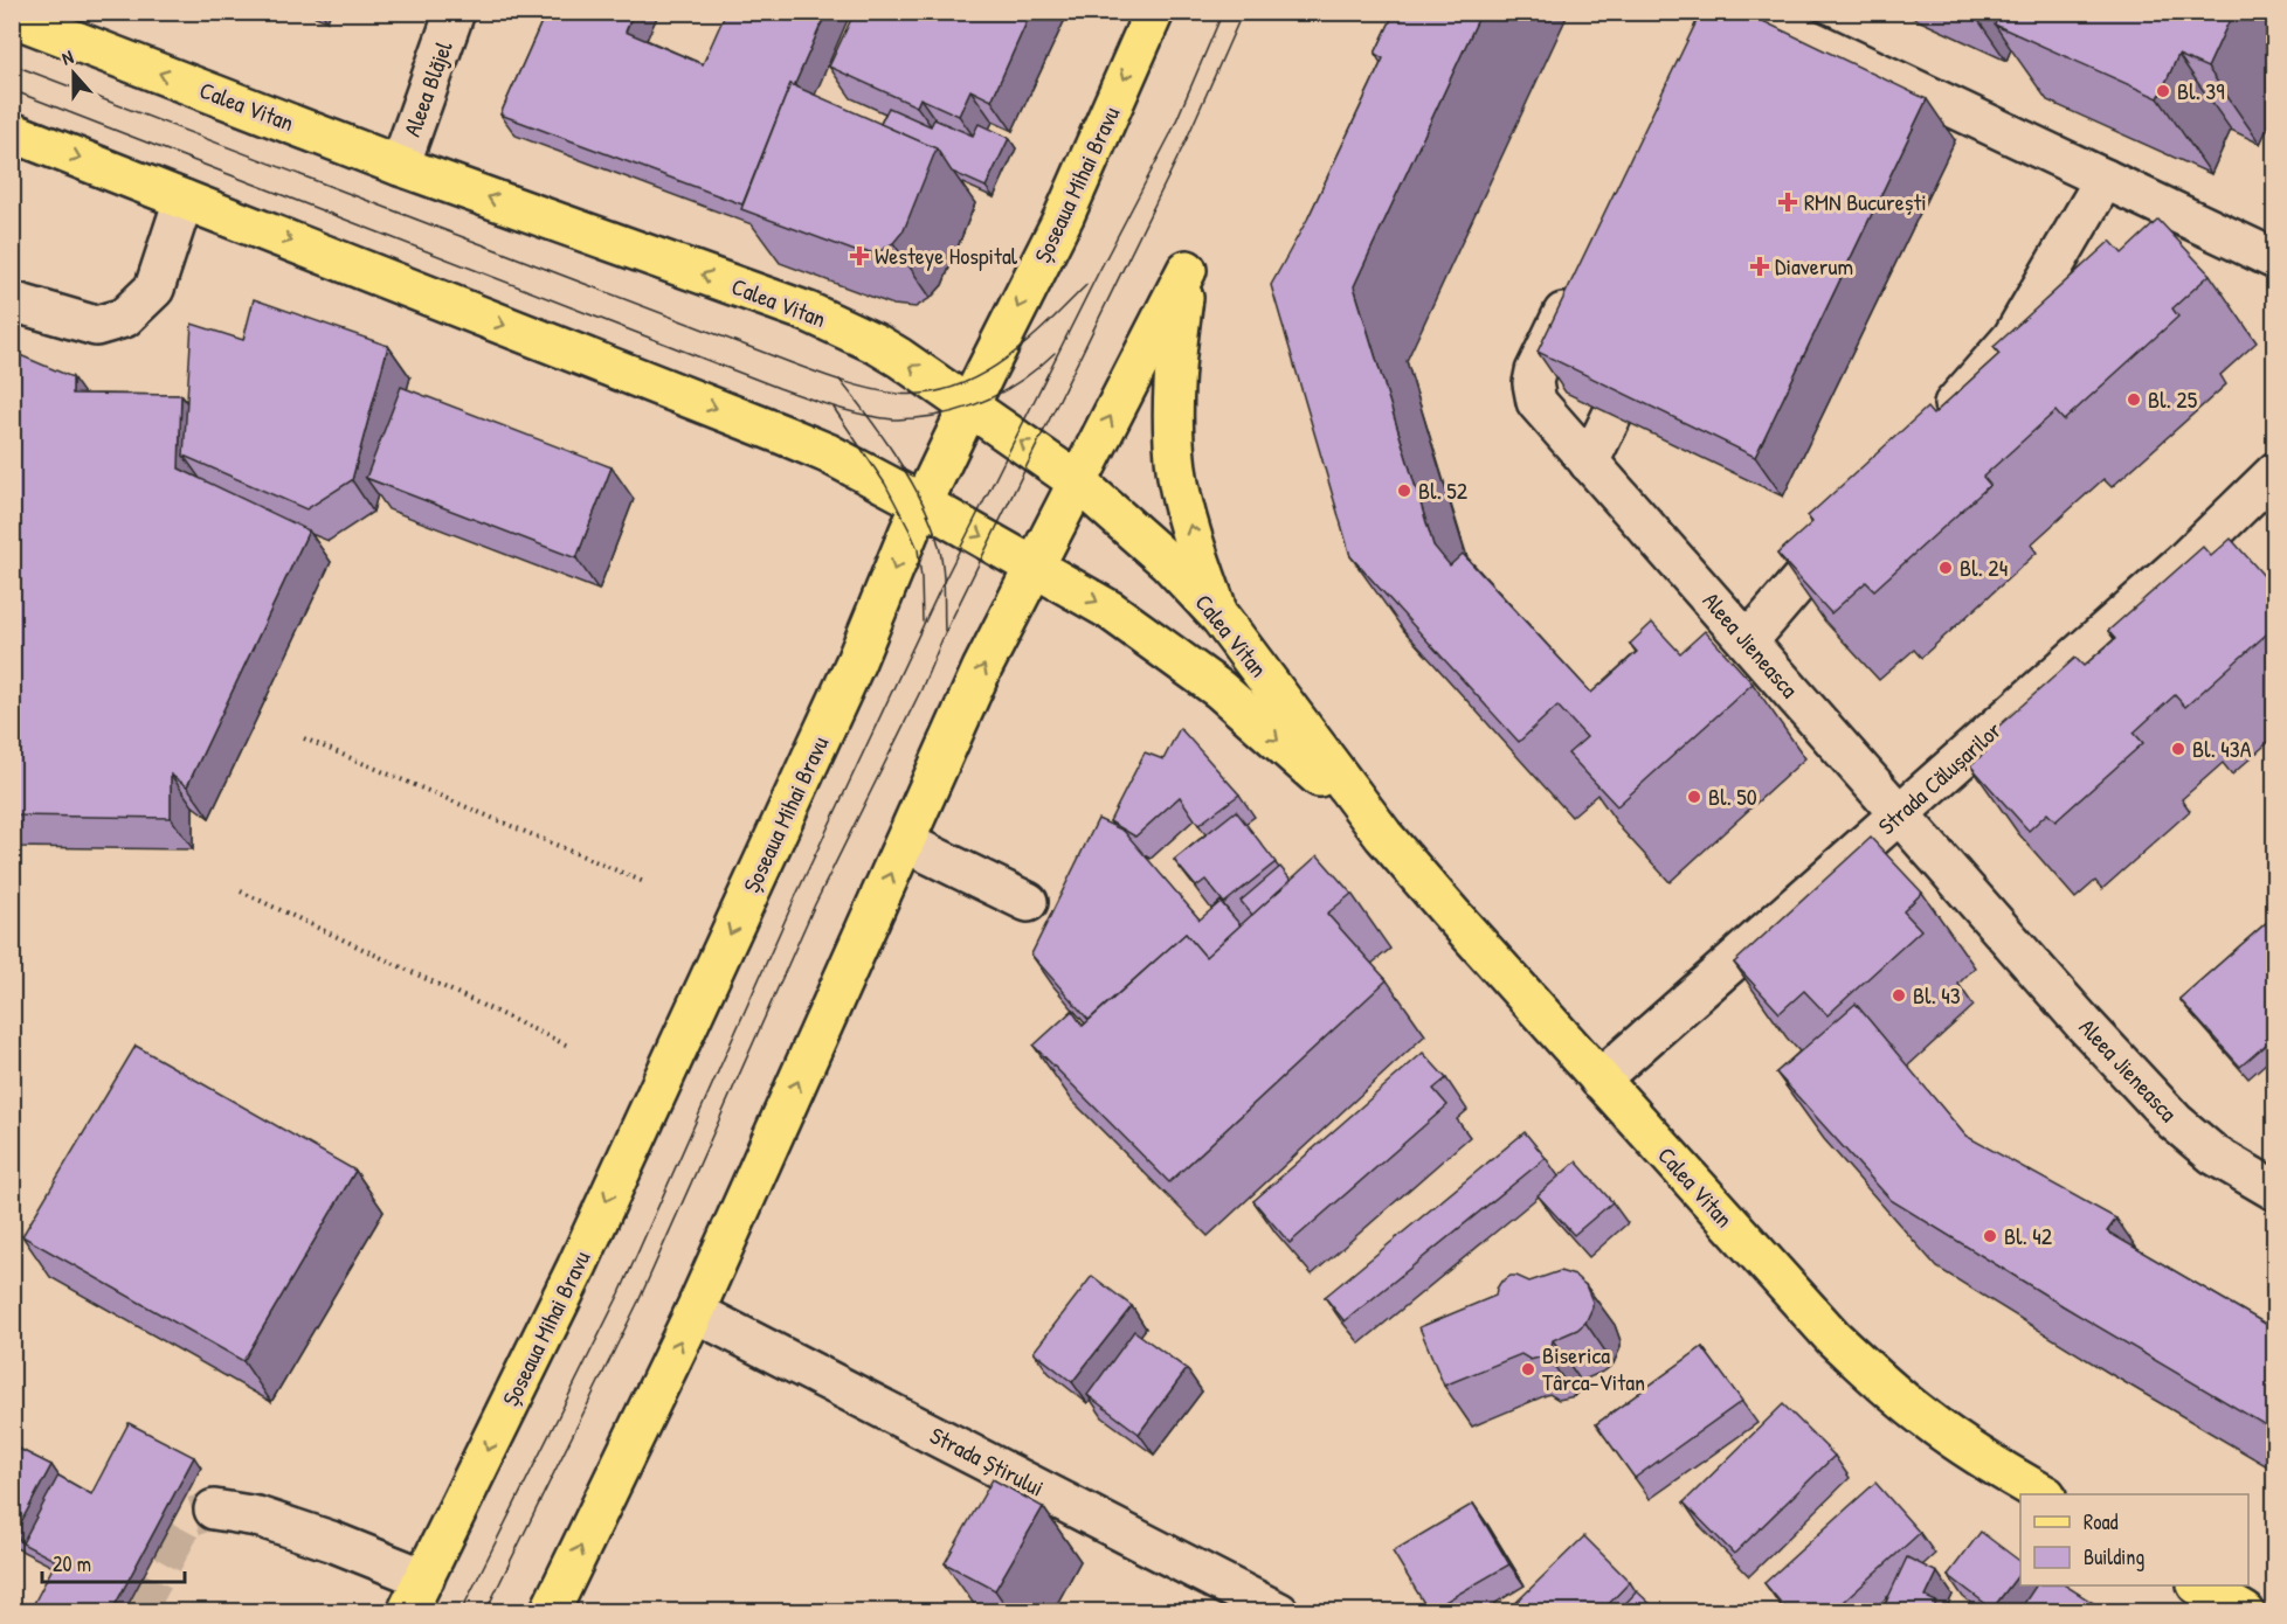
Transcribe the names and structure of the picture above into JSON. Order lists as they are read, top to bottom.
{
  "streets": {
    "main road": ["Calea Vitan", "Șoseaua Mihai Bravu"],
    "street": [
      "Aleea Blăjel",
      "Aleea Jieneasca",
      "Strada Călușarilor",
      "Strada Știrului"
    ]
  },
  "crossings": [
    ["Aleea Blăjel", "Calea Vitan"],
    ["Calea Vitan", "Șoseaua Mihai Bravu"],
    ["Calea Vitan", "Strada Călușarilor"],
    ["Aleea Jieneasca", "Strada Călușarilor"]
  ],
  "places": {
    "other": [
      "Bl. 39",
      "Bl. 25",
      "Bl. 52",
      "Bl. 24",
      "Bl. 43A",
      "Bl. 50",
      "Bl. 43",
      "Bl. 42",
      "Biserica Târca-Vitan"
    ],
    "health": ["RMN București", "Westeye Hospital", "Diaverum"]
  },
  "legend": ["Road", "Building"],
  "scale_bar": "20 m",
  "north": "top"
}
